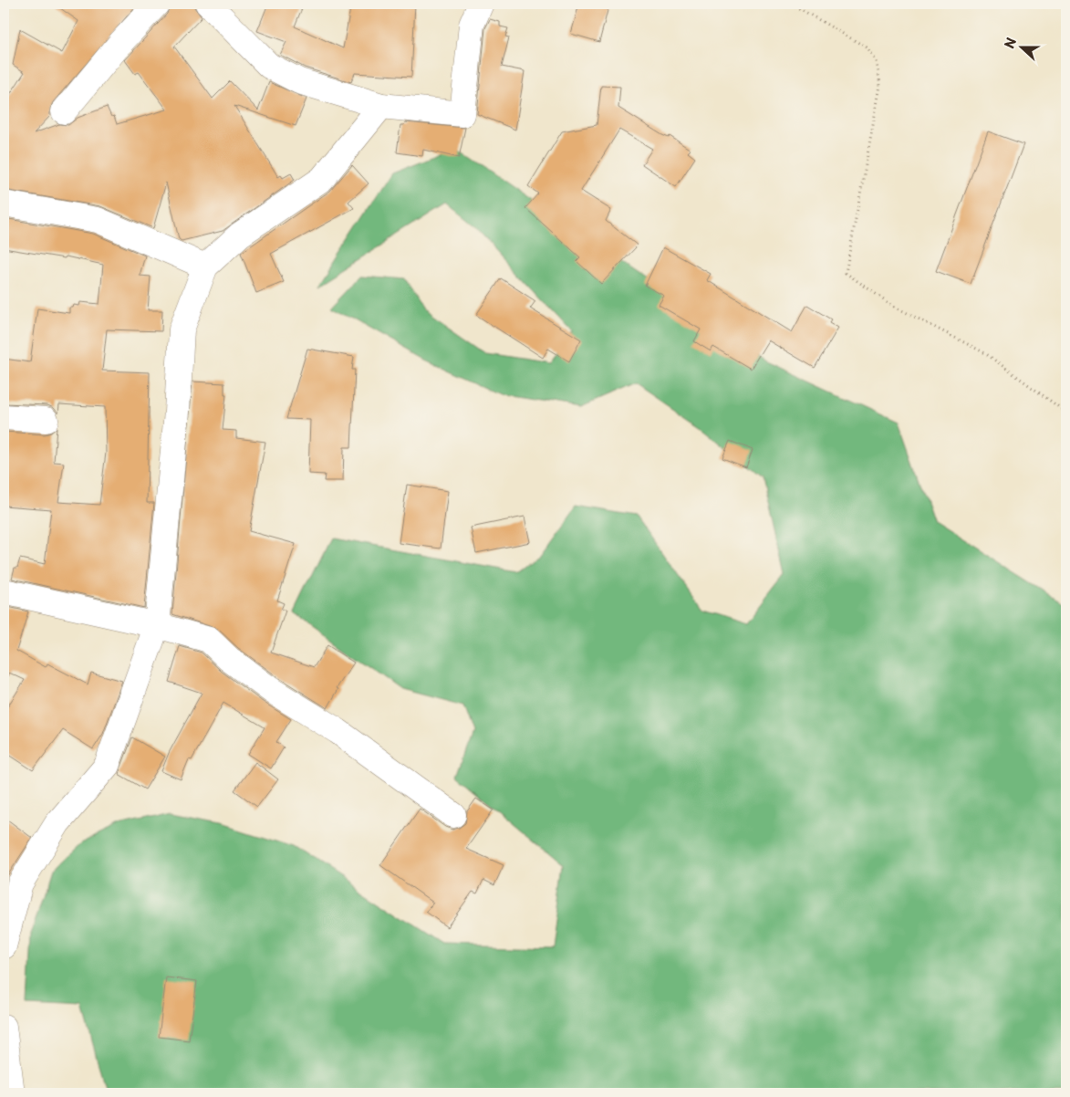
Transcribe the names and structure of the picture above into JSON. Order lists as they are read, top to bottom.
{
  "north": "left"
}
